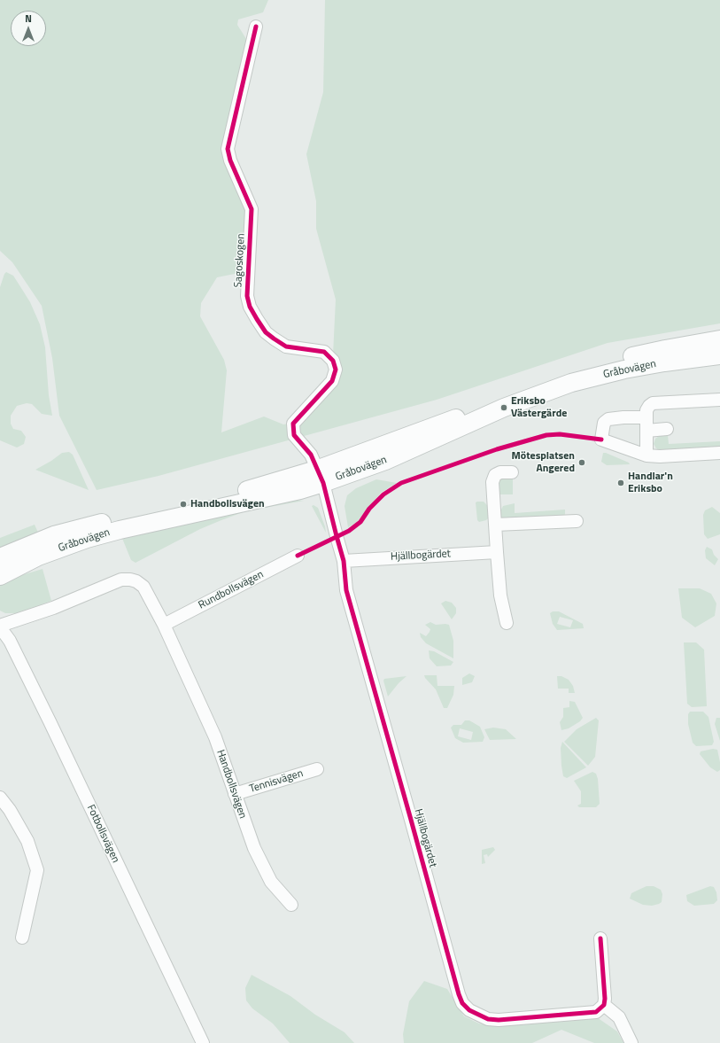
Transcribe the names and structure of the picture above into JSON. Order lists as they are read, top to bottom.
{
  "streets": {
    "main road": ["Gråbovägen"],
    "street": [
      "Sagoskogen",
      "Hjällbogärdet",
      "Rundbollsvägen",
      "Tennisvägen",
      "Handbollsvägen",
      "Fotbollsvägen"
    ]
  },
  "crossings": [
    ["Sagoskogen", "Gråbovägen"],
    ["Sagoskogen", "Hjällbogärdet"],
    ["Gråbovägen", "Hjällbogärdet"],
    ["Rundbollsvägen", "Handbollsvägen"],
    ["Tennisvägen", "Handbollsvägen"],
    ["Handbollsvägen", "Fotbollsvägen"]
  ],
  "places": [
    "Eriksbo Västergärde",
    "Mötesplatsen Angered",
    "Handlar'n Eriksbo",
    "Handbollsvägen"
  ],
  "north": "top"
}
